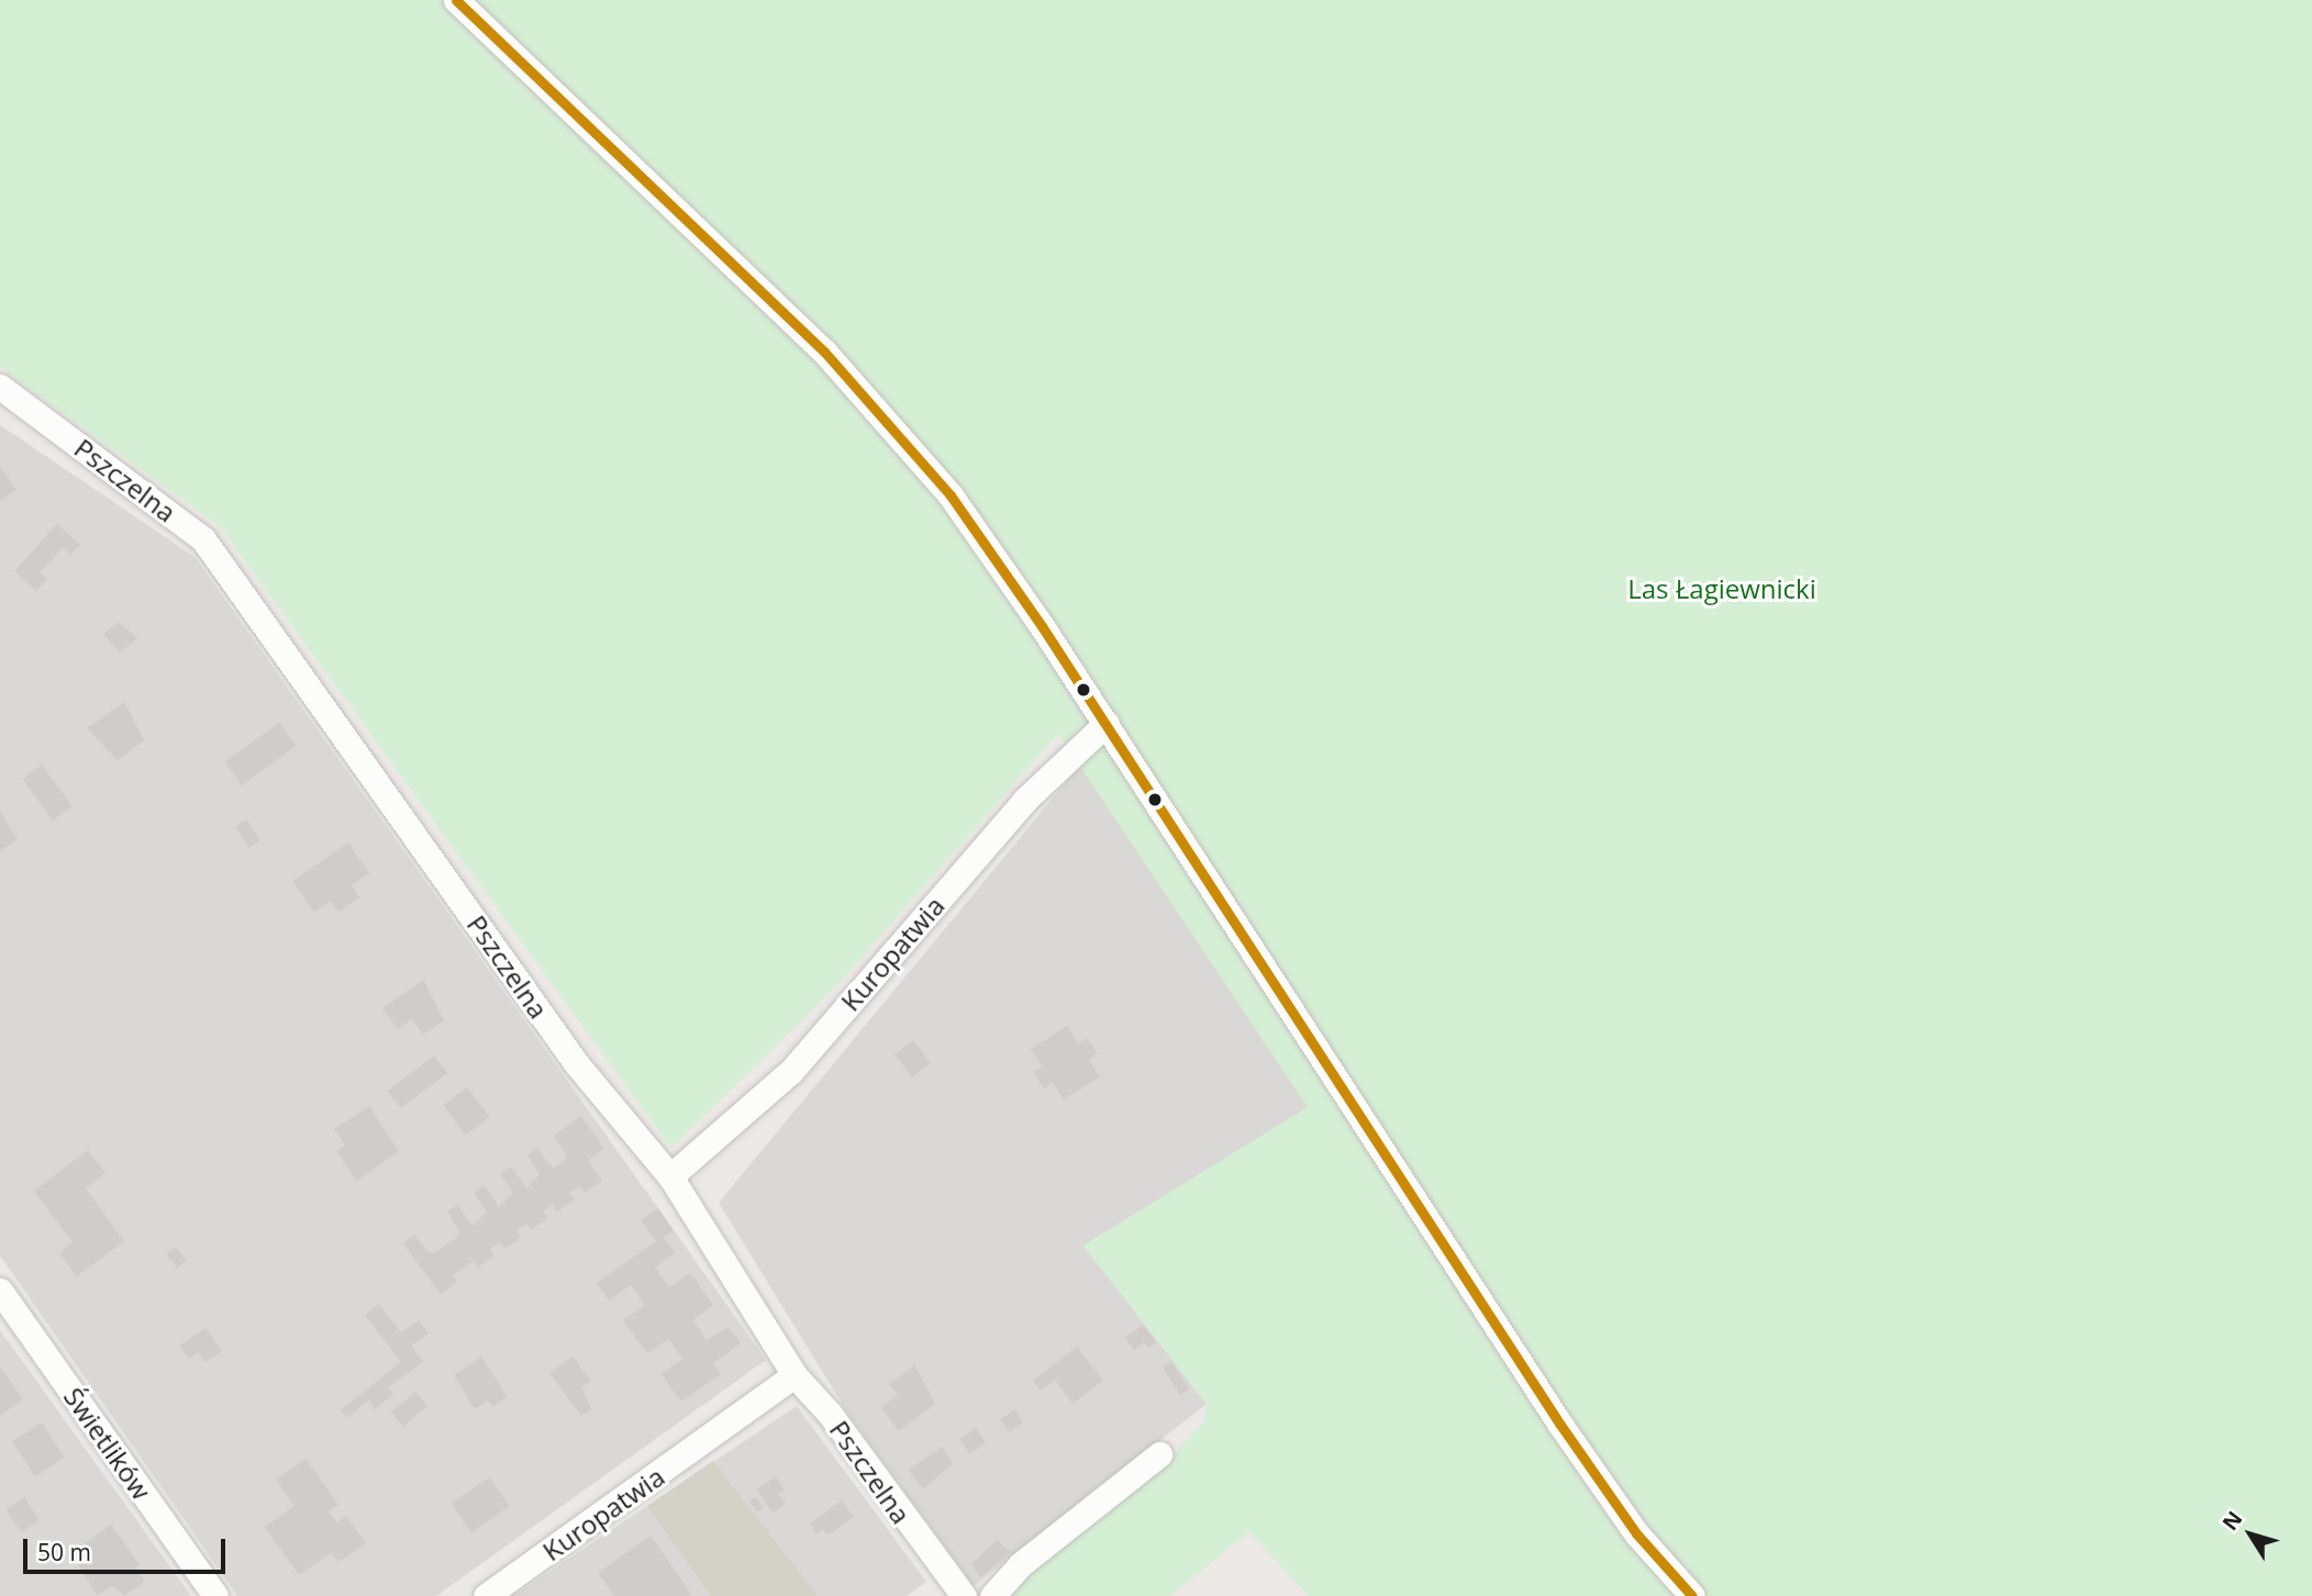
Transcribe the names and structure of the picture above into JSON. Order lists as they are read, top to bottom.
{
  "streets": {
    "street": ["Pszczelna", "Kuropatwia", "Świetlików"]
  },
  "crossings": [
    ["Pszczelna", "Kuropatwia"]
  ],
  "parks": ["Las Łagiewnicki"],
  "scale_bar": "50 m",
  "north": "top left"
}
